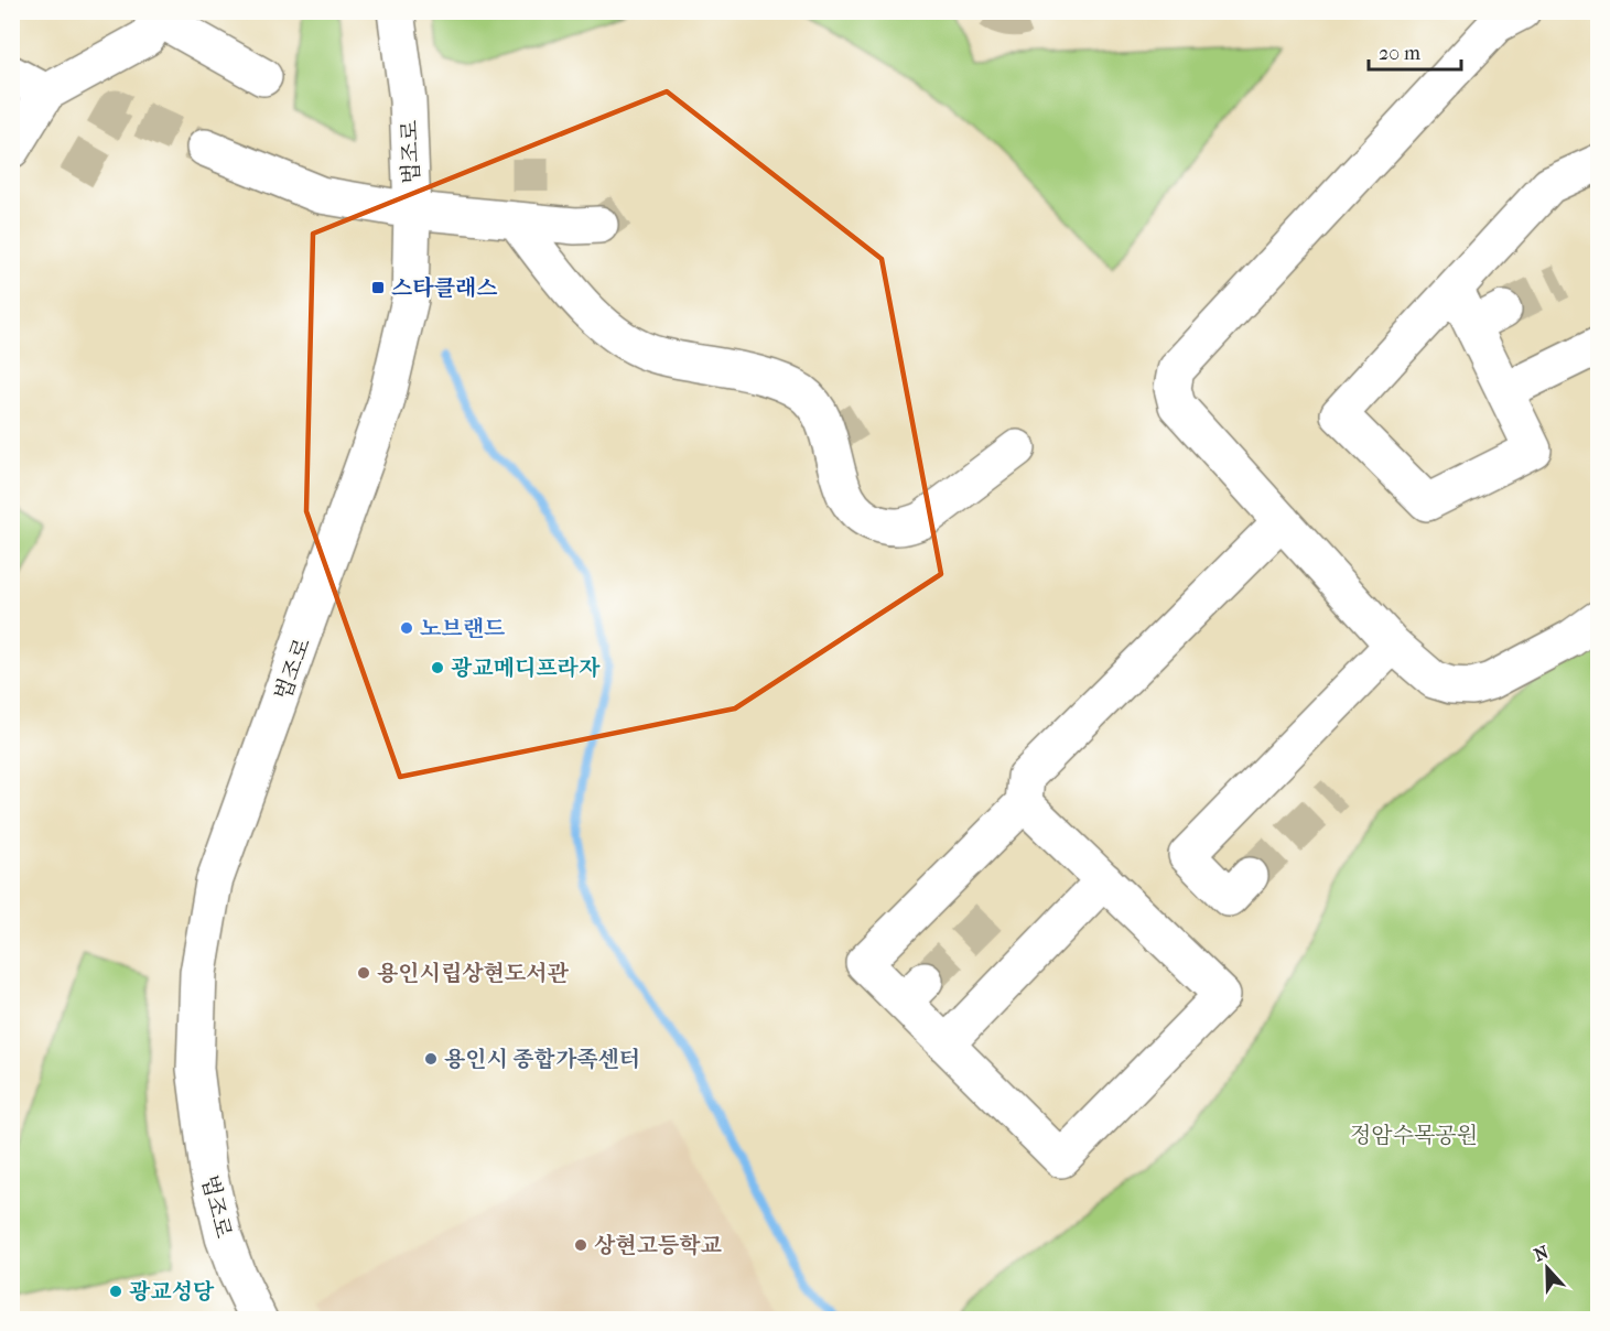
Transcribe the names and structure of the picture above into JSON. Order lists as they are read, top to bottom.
{
  "streets": {
    "street": ["법조로"]
  },
  "parks": ["정암수목공원"],
  "places": {
    "transit": ["스타클래스"],
    "other": [
      "노브랜드",
      "광교메디프라자",
      "용인시립상현도서관",
      "용인시 종합가족센터",
      "상현고등학교",
      "광교성당"
    ]
  },
  "scale_bar": "20 m",
  "north": "top"
}
